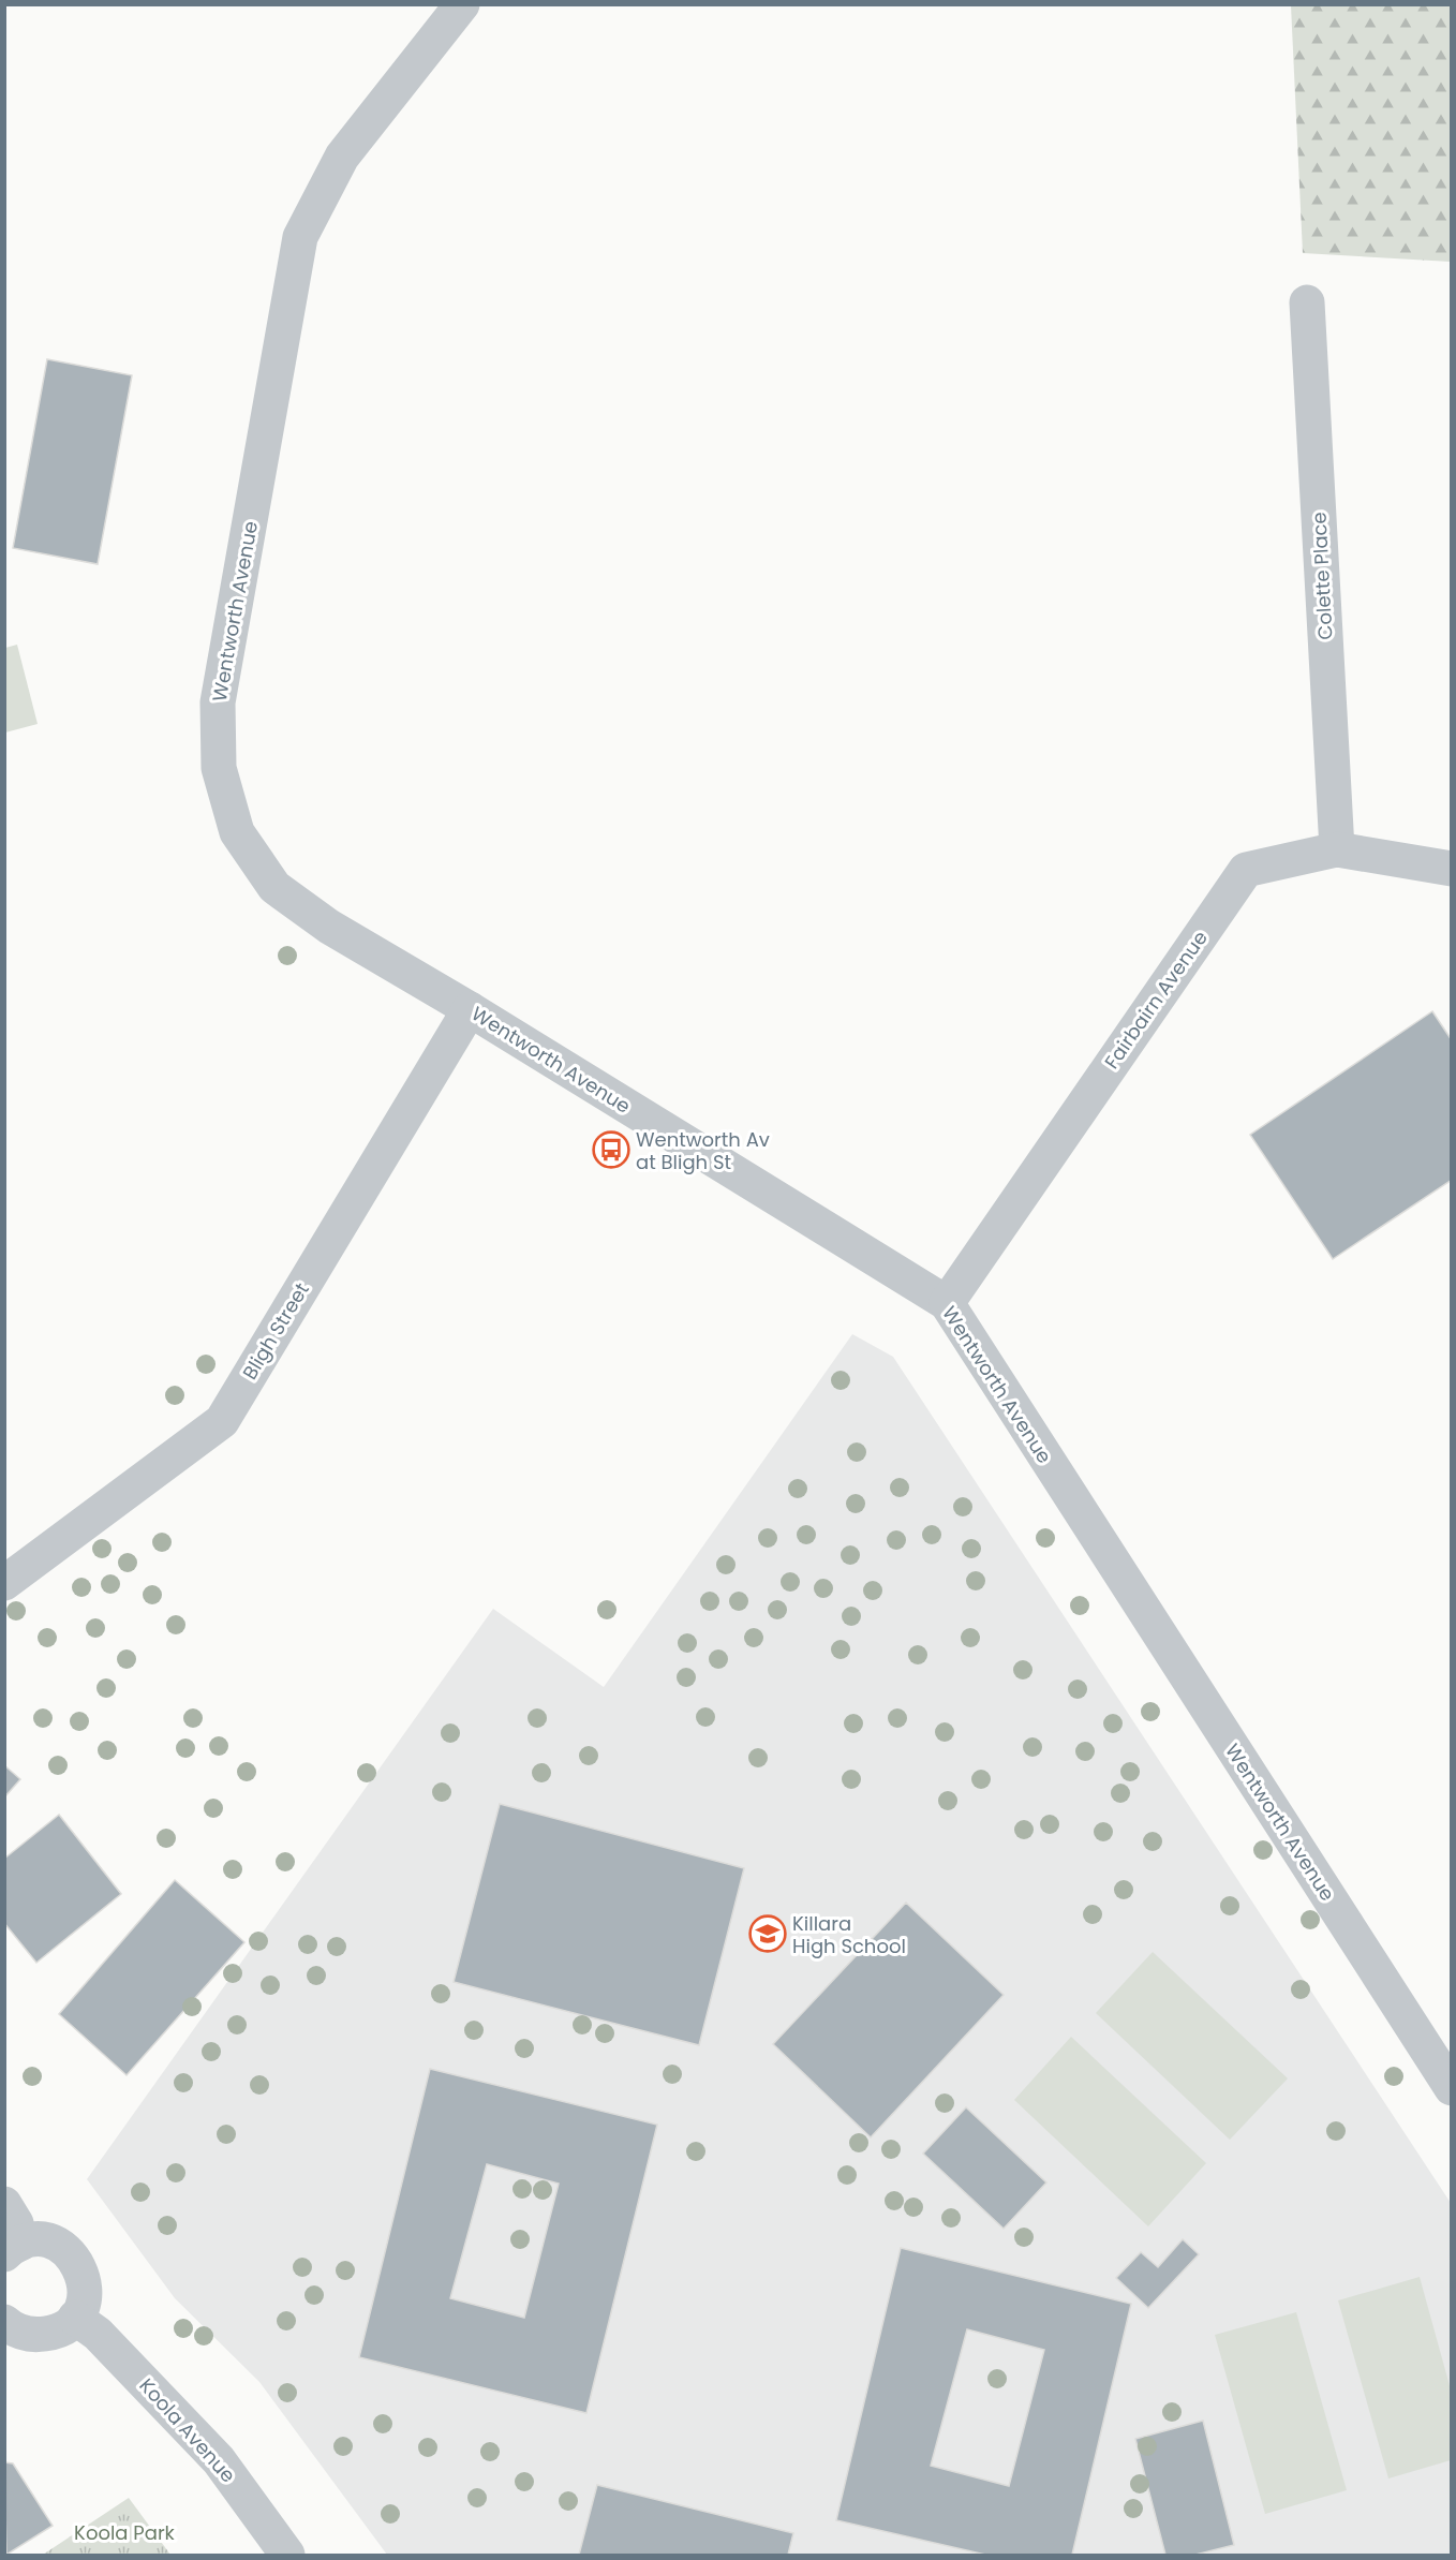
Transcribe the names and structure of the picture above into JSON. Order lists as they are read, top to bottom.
{
  "streets": {
    "street": [
      "Colette Place",
      "Wentworth Avenue",
      "Fairbairn Avenue",
      "Bligh Street",
      "Koola Avenue"
    ]
  },
  "crossings": [
    ["Colette Place", "Fairbairn Avenue"],
    ["Wentworth Avenue", "Fairbairn Avenue"],
    ["Wentworth Avenue", "Bligh Street"]
  ],
  "parks": ["Koola Park"],
  "places": {
    "bus stop": ["Wentworth Av at Bligh St"],
    "school or university": ["Killara High School"]
  }
}
